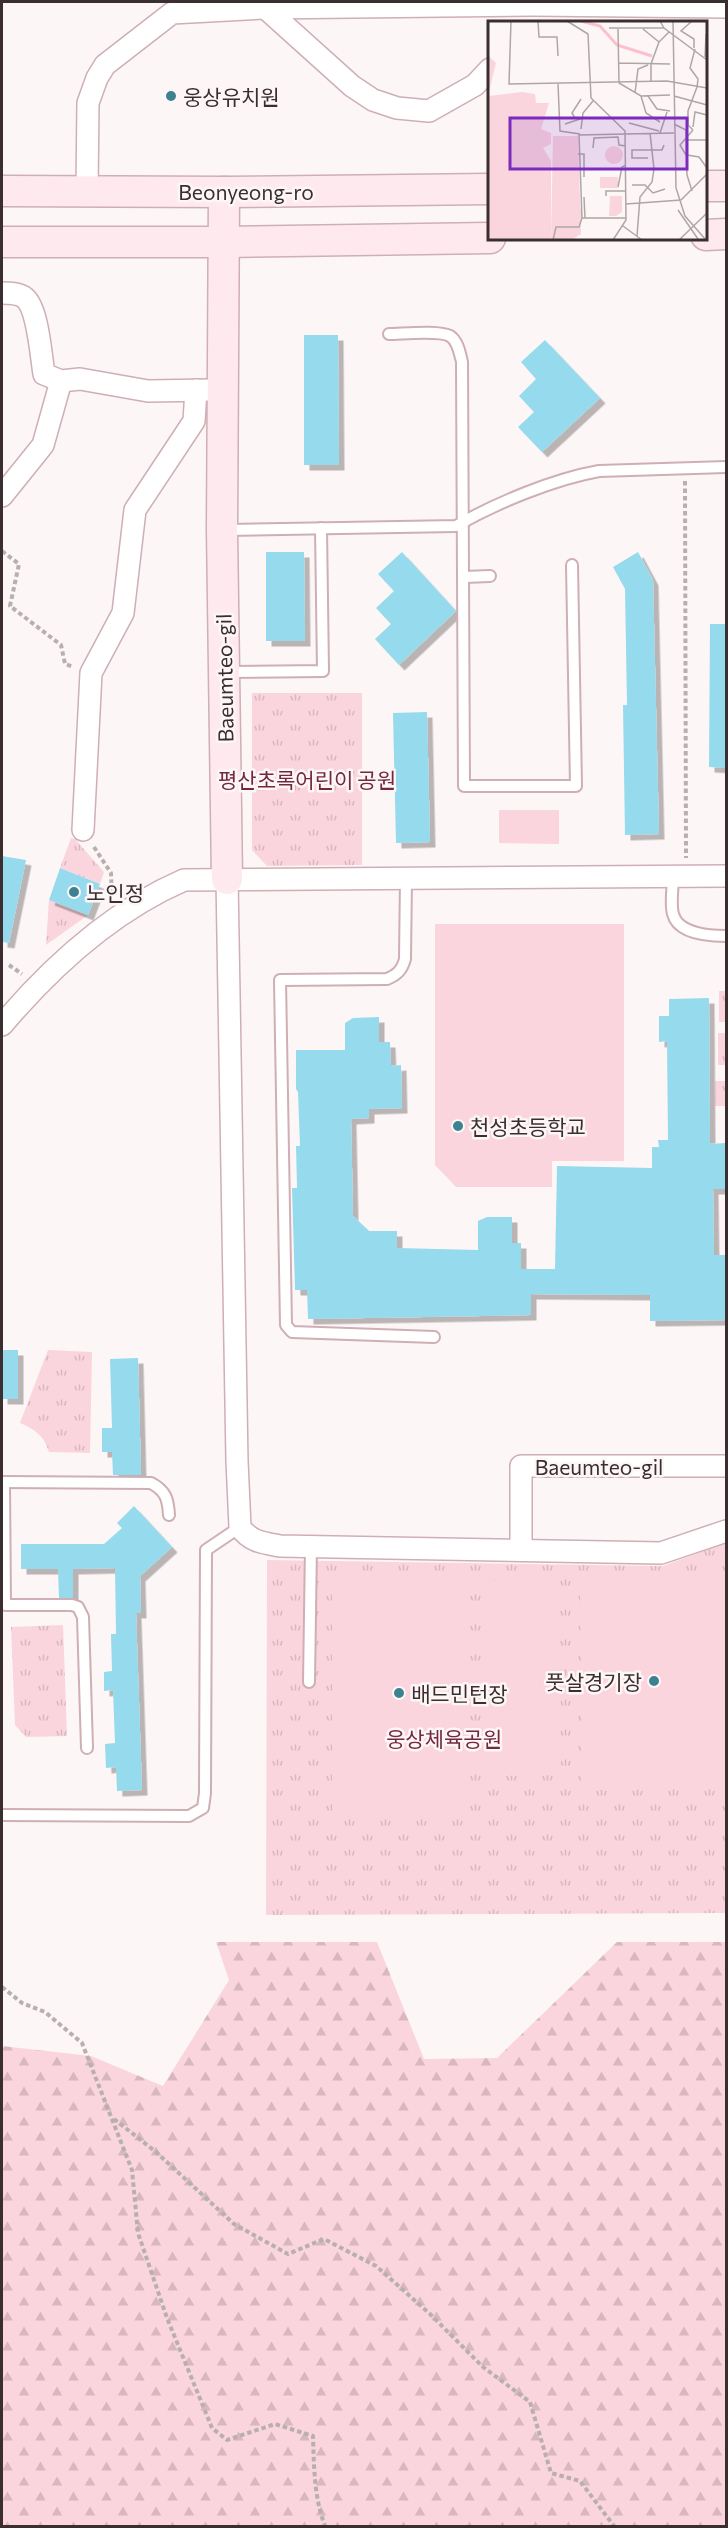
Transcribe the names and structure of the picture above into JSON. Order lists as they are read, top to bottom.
{
  "streets": {
    "main road": ["Beonyeong-ro", "Baeumteo-gil"]
  },
  "crossings": [
    ["Beonyeong-ro", "Baeumteo-gil"]
  ],
  "parks": ["평산초록어린이 공원", "웅상체육공원"],
  "places": [
    "웅상유치원",
    "노인정",
    "천성초등학교",
    "풋살경기장",
    "배드민턴장"
  ]
}
